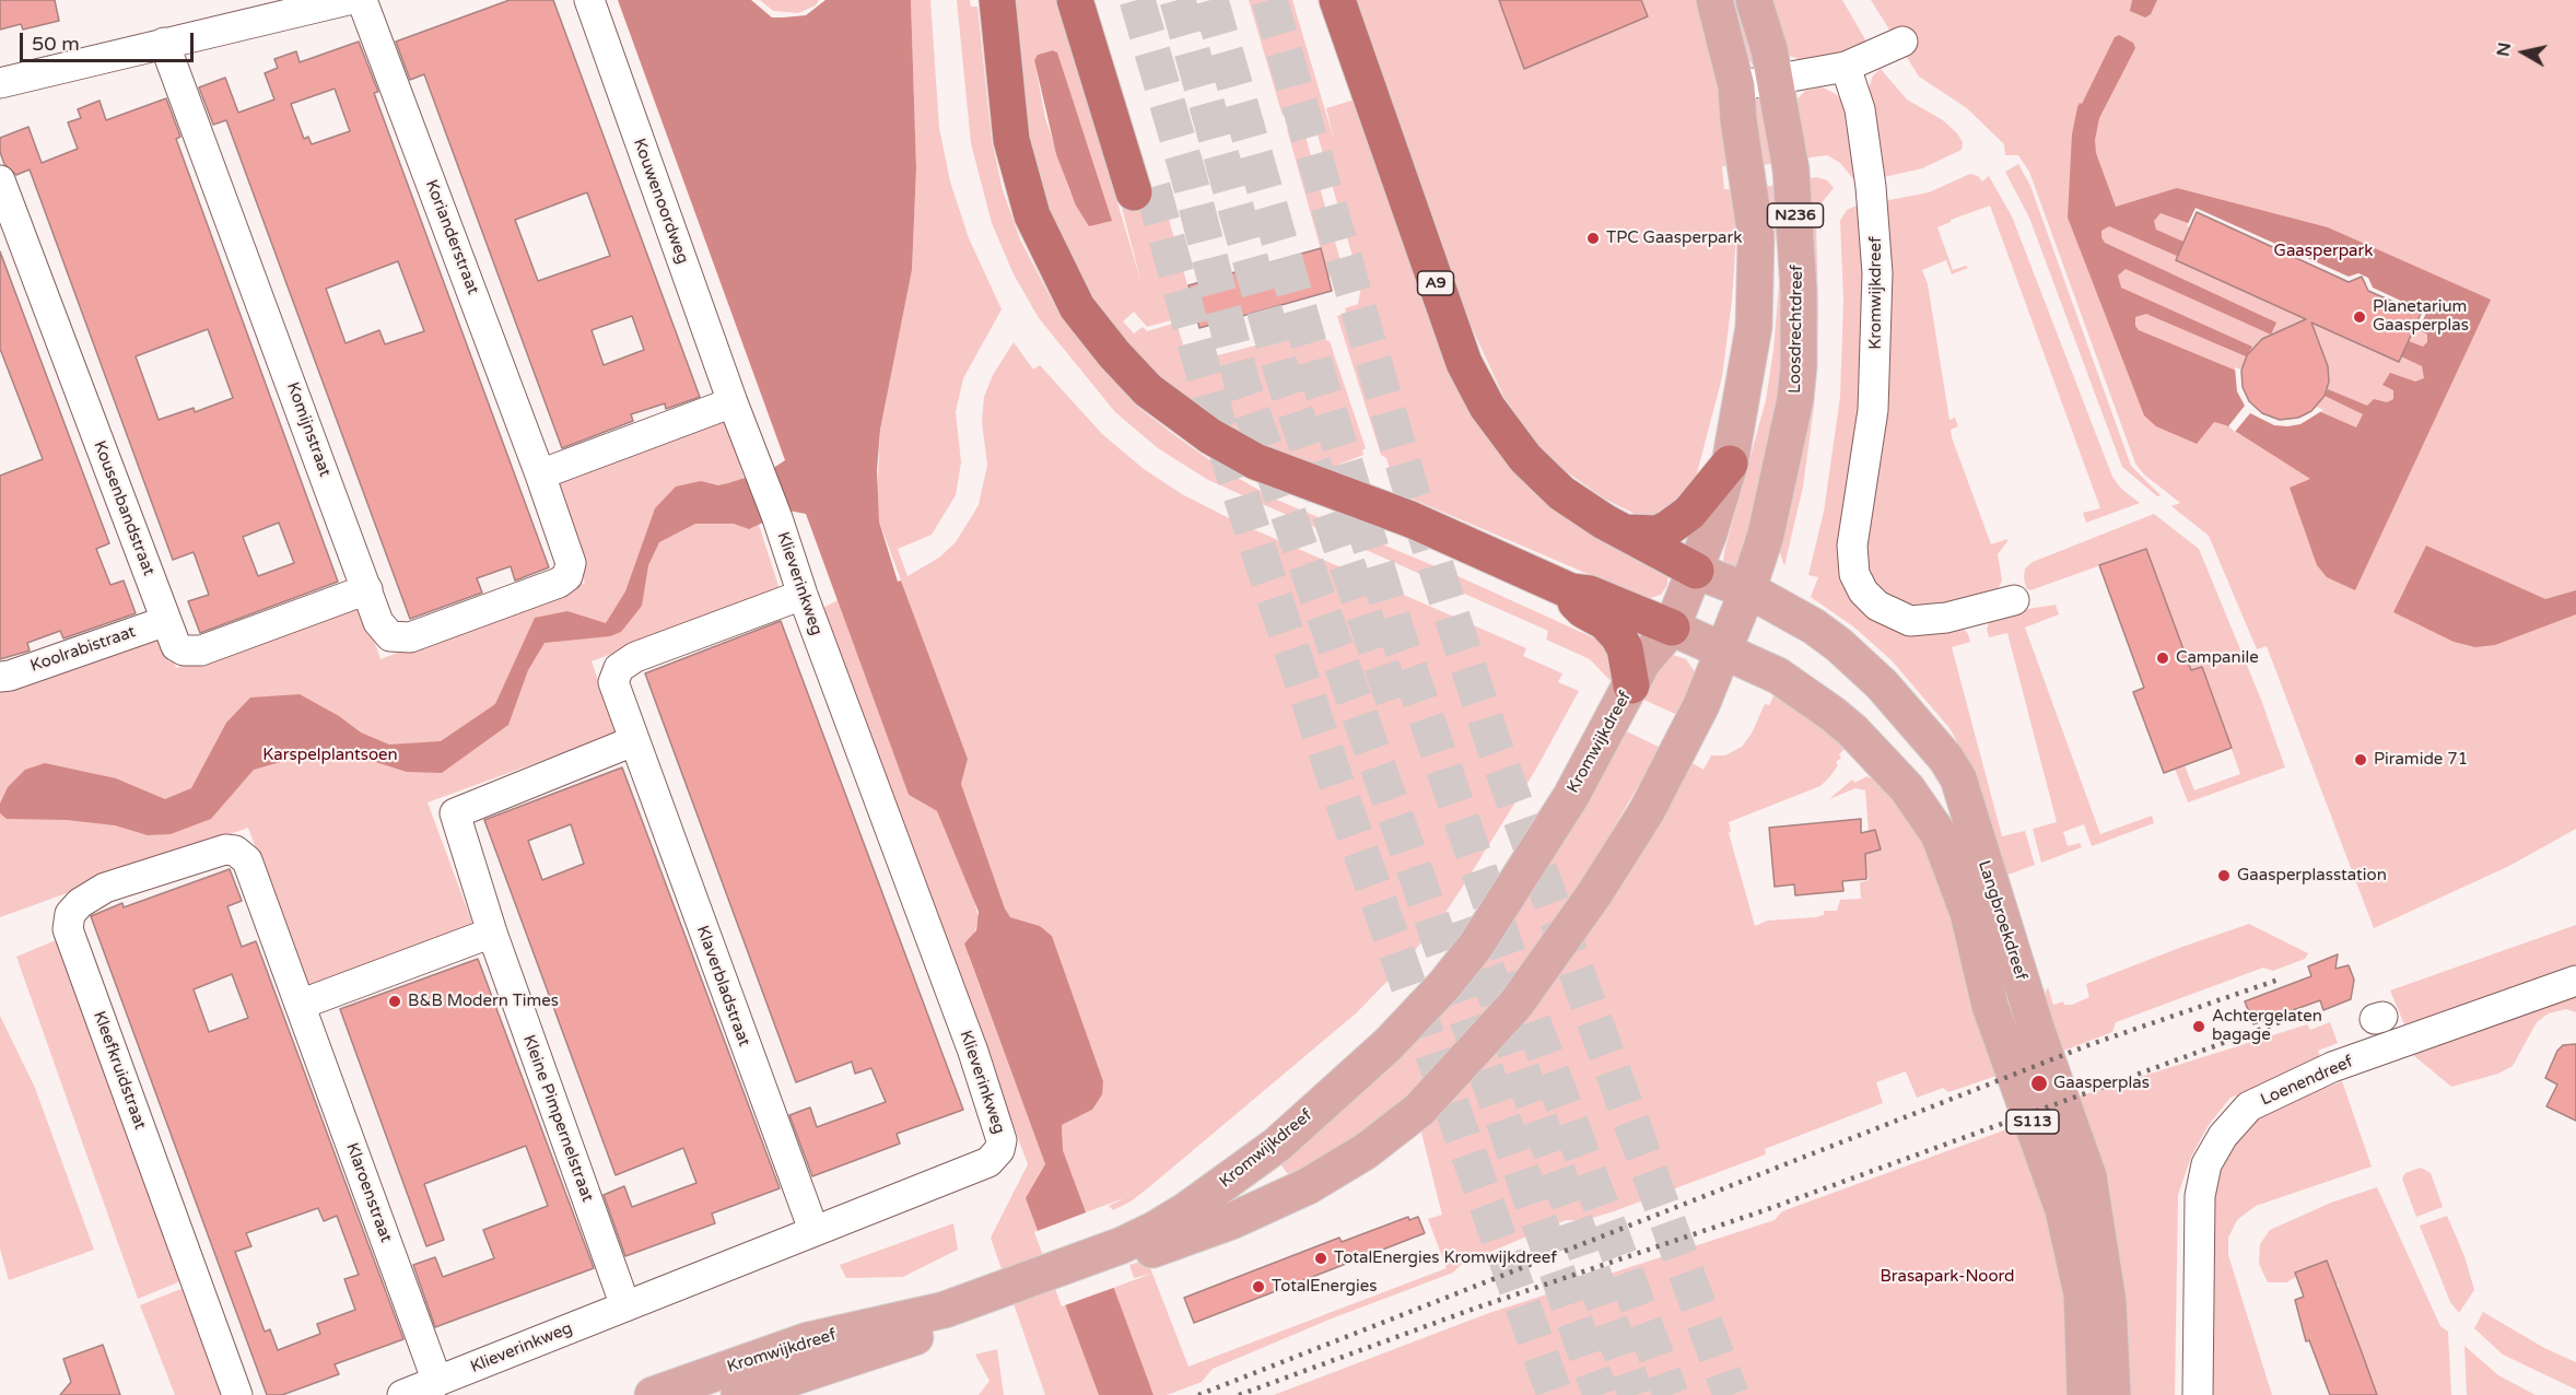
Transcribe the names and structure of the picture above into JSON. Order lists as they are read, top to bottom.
{
  "streets": {
    "highway": ["A9"],
    "main road": [
      "N236",
      "Kromwijkdreef",
      "Loosdrechtdreef",
      "Langbroekdreef",
      "S113"
    ],
    "street": [
      "Kouwenoordweg",
      "Korianderstraat",
      "Komijnstraat",
      "Kousenbandstraat",
      "Klieverinkweg",
      "Koolrabistraat",
      "Klaverbladstraat",
      "Kleefkruidstraat",
      "Loenendreef",
      "Kleine Pimpernelstraat",
      "Klaroenstraat"
    ]
  },
  "crossings": [
    ["Kouwenoordweg", "Klieverinkweg"],
    ["N236", "A9"],
    ["N236", "Langbroekdreef"],
    ["Korianderstraat", "Komijnstraat"],
    ["A9", "Langbroekdreef"],
    ["Kromwijkdreef", "Loosdrechtdreef"],
    ["Kromwijkdreef", "Langbroekdreef"],
    ["Loosdrechtdreef", "Langbroekdreef"],
    ["Komijnstraat", "Kousenbandstraat"],
    ["Kousenbandstraat", "Koolrabistraat"],
    ["Klieverinkweg", "Klaverbladstraat"],
    ["Klieverinkweg", "Kleine Pimpernelstraat"],
    ["Klieverinkweg", "Klaroenstraat"],
    ["Klaverbladstraat", "Kleine Pimpernelstraat"],
    ["Kleefkruidstraat", "Klaroenstraat"]
  ],
  "parks": ["Gaasperpark", "Karspelplantsoen", "Brasapark-Noord"],
  "places": [
    "TPC Gaasperpark",
    "Planetarium Gaasperplas",
    "Campanile",
    "Piramide 71",
    "Gaasperplasstation",
    "B&B Modern Times",
    "Achtergelaten bagage",
    "Gaasperplas",
    "TotalEnergies Kromwijkdreef",
    "TotalEnergies"
  ],
  "scale_bar": "50 m",
  "north": "left"
}
